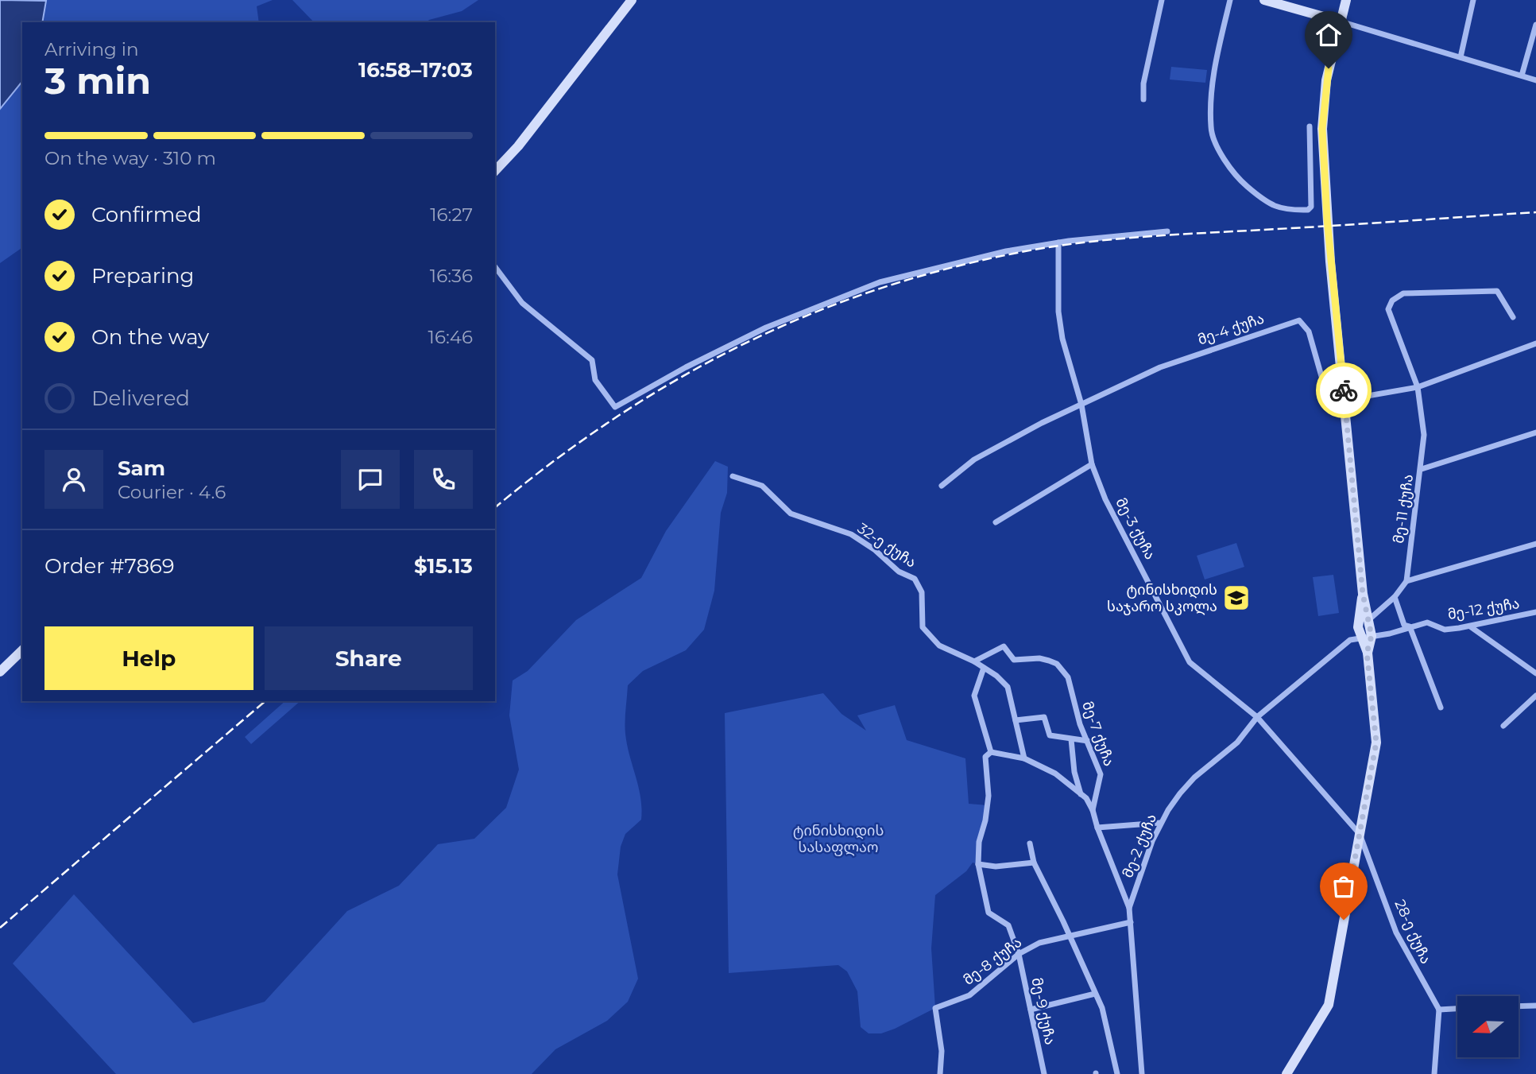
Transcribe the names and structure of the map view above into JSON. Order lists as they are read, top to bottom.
{
  "streets": {
    "street": [
      "მე-4 ქუჩა",
      "მე-11 ქუჩა",
      "მე-3 ქუჩა",
      "32-ე ქუჩა",
      "მე-12 ქუჩა",
      "მე-7 ქუჩა",
      "მე-2 ქუჩა",
      "28-ე ქუჩა",
      "მე-8 ქუჩა",
      "მე-9 ქუჩა"
    ]
  },
  "crossings": [
    ["მე-4 ქუჩა", "მე-3 ქუჩა"],
    ["მე-11 ქუჩა", "მე-12 ქუჩა"],
    ["მე-3 ქუჩა", "მე-2 ქუჩა"],
    ["მე-3 ქუჩა", "28-ე ქუჩა"],
    ["32-ე ქუჩა", "მე-7 ქუჩა"],
    ["მე-12 ქუჩა", "მე-2 ქუჩა"],
    ["მე-2 ქუჩა", "მე-8 ქუჩა"],
    ["მე-8 ქუჩა", "მე-9 ქუჩა"]
  ],
  "parks": ["ტინისხიდის სასაფლაო"],
  "places": {
    "school or university": ["ტინისხიდის საჯარო სკოლა"]
  },
  "north": "left",
  "page": {
    "heading": ["3 min", "Arriving in", "16:58–17:03"],
    "panel": [
      "Sam",
      "Courier · 4.6",
      "Order #7869",
      "$15.13"
    ],
    "bar": "On the way · 310 m",
    "list": [
      ["Confirmed", "16:27"],
      ["Preparing", "16:36"],
      ["On the way", "16:46"],
      "Delivered"
    ],
    "buttons": ["Help", "Share"]
  }
}
